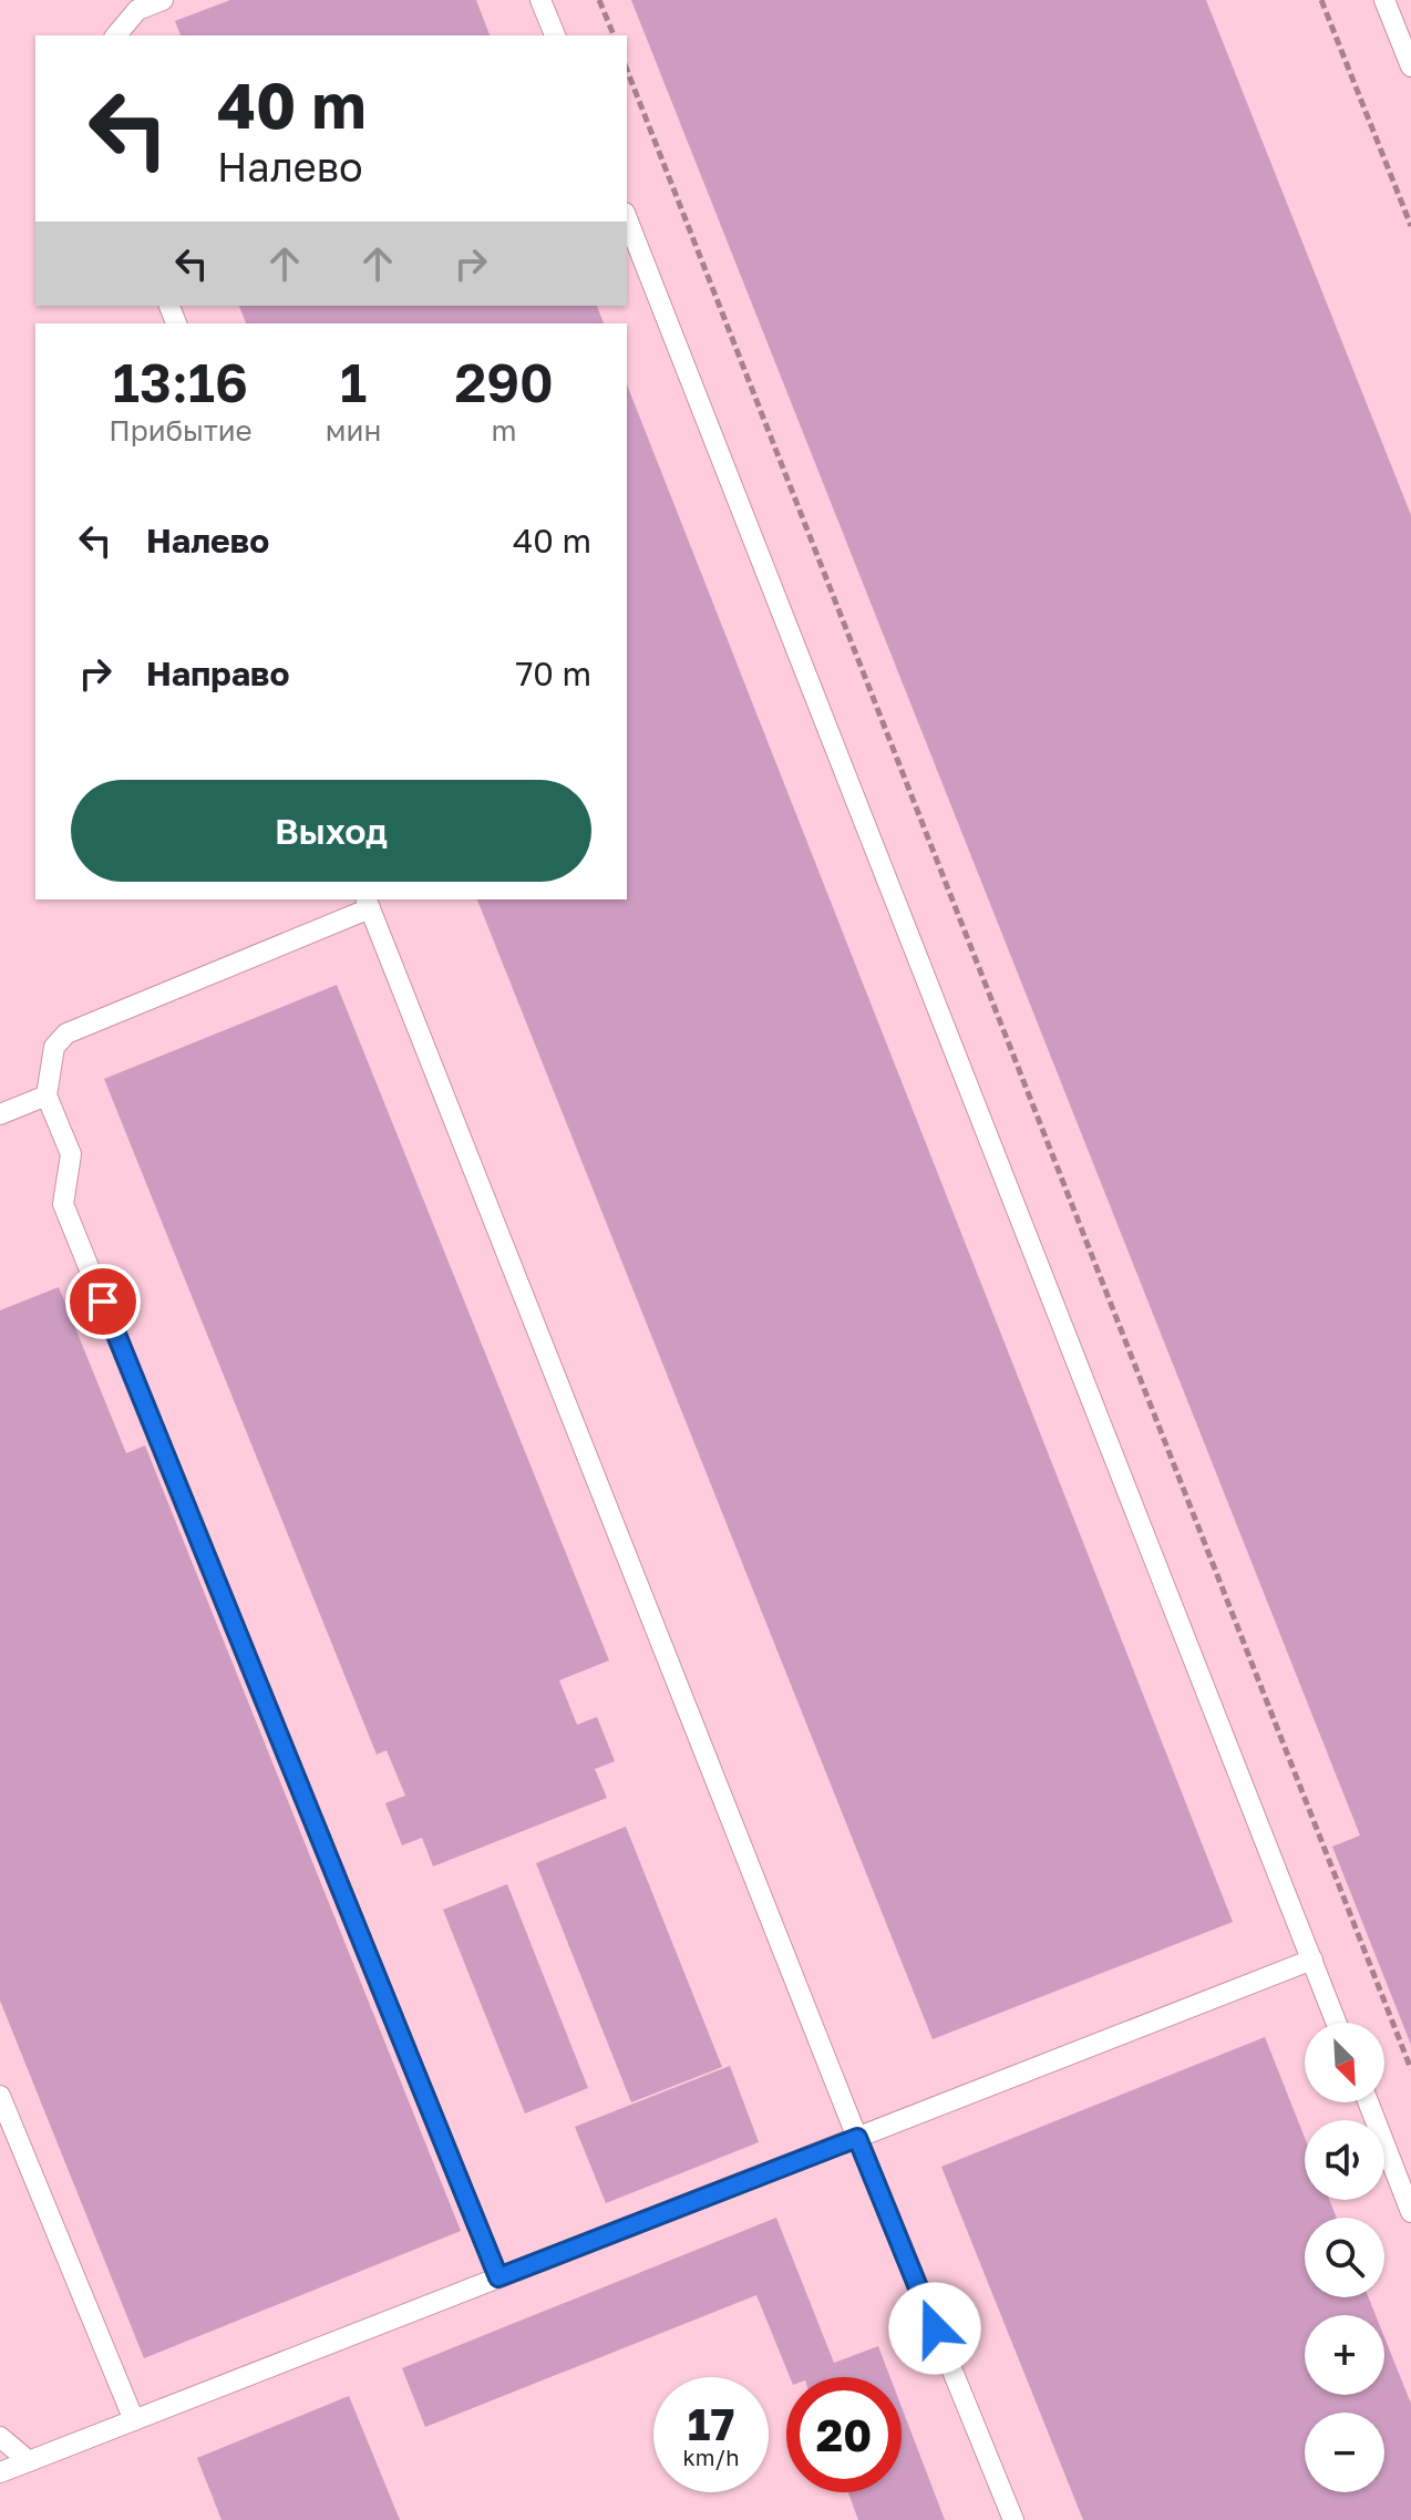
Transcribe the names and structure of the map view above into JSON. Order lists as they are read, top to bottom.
{
  "north": "bottom right",
  "page": {
    "turn": ["40 m", "Налево"],
    "eta": [
      "13:16",
      "Прибытие",
      "1",
      "мин",
      "290",
      "m"
    ],
    "list": [
      {
        "name": "Налево",
        "value": "40 m"
      },
      {
        "name": "Направо",
        "value": "70 m"
      }
    ],
    "buttons": "Выход",
    "map_buttons": ["+", "−"],
    "speed": "17 km/h",
    "limit": "20"
  }
}
